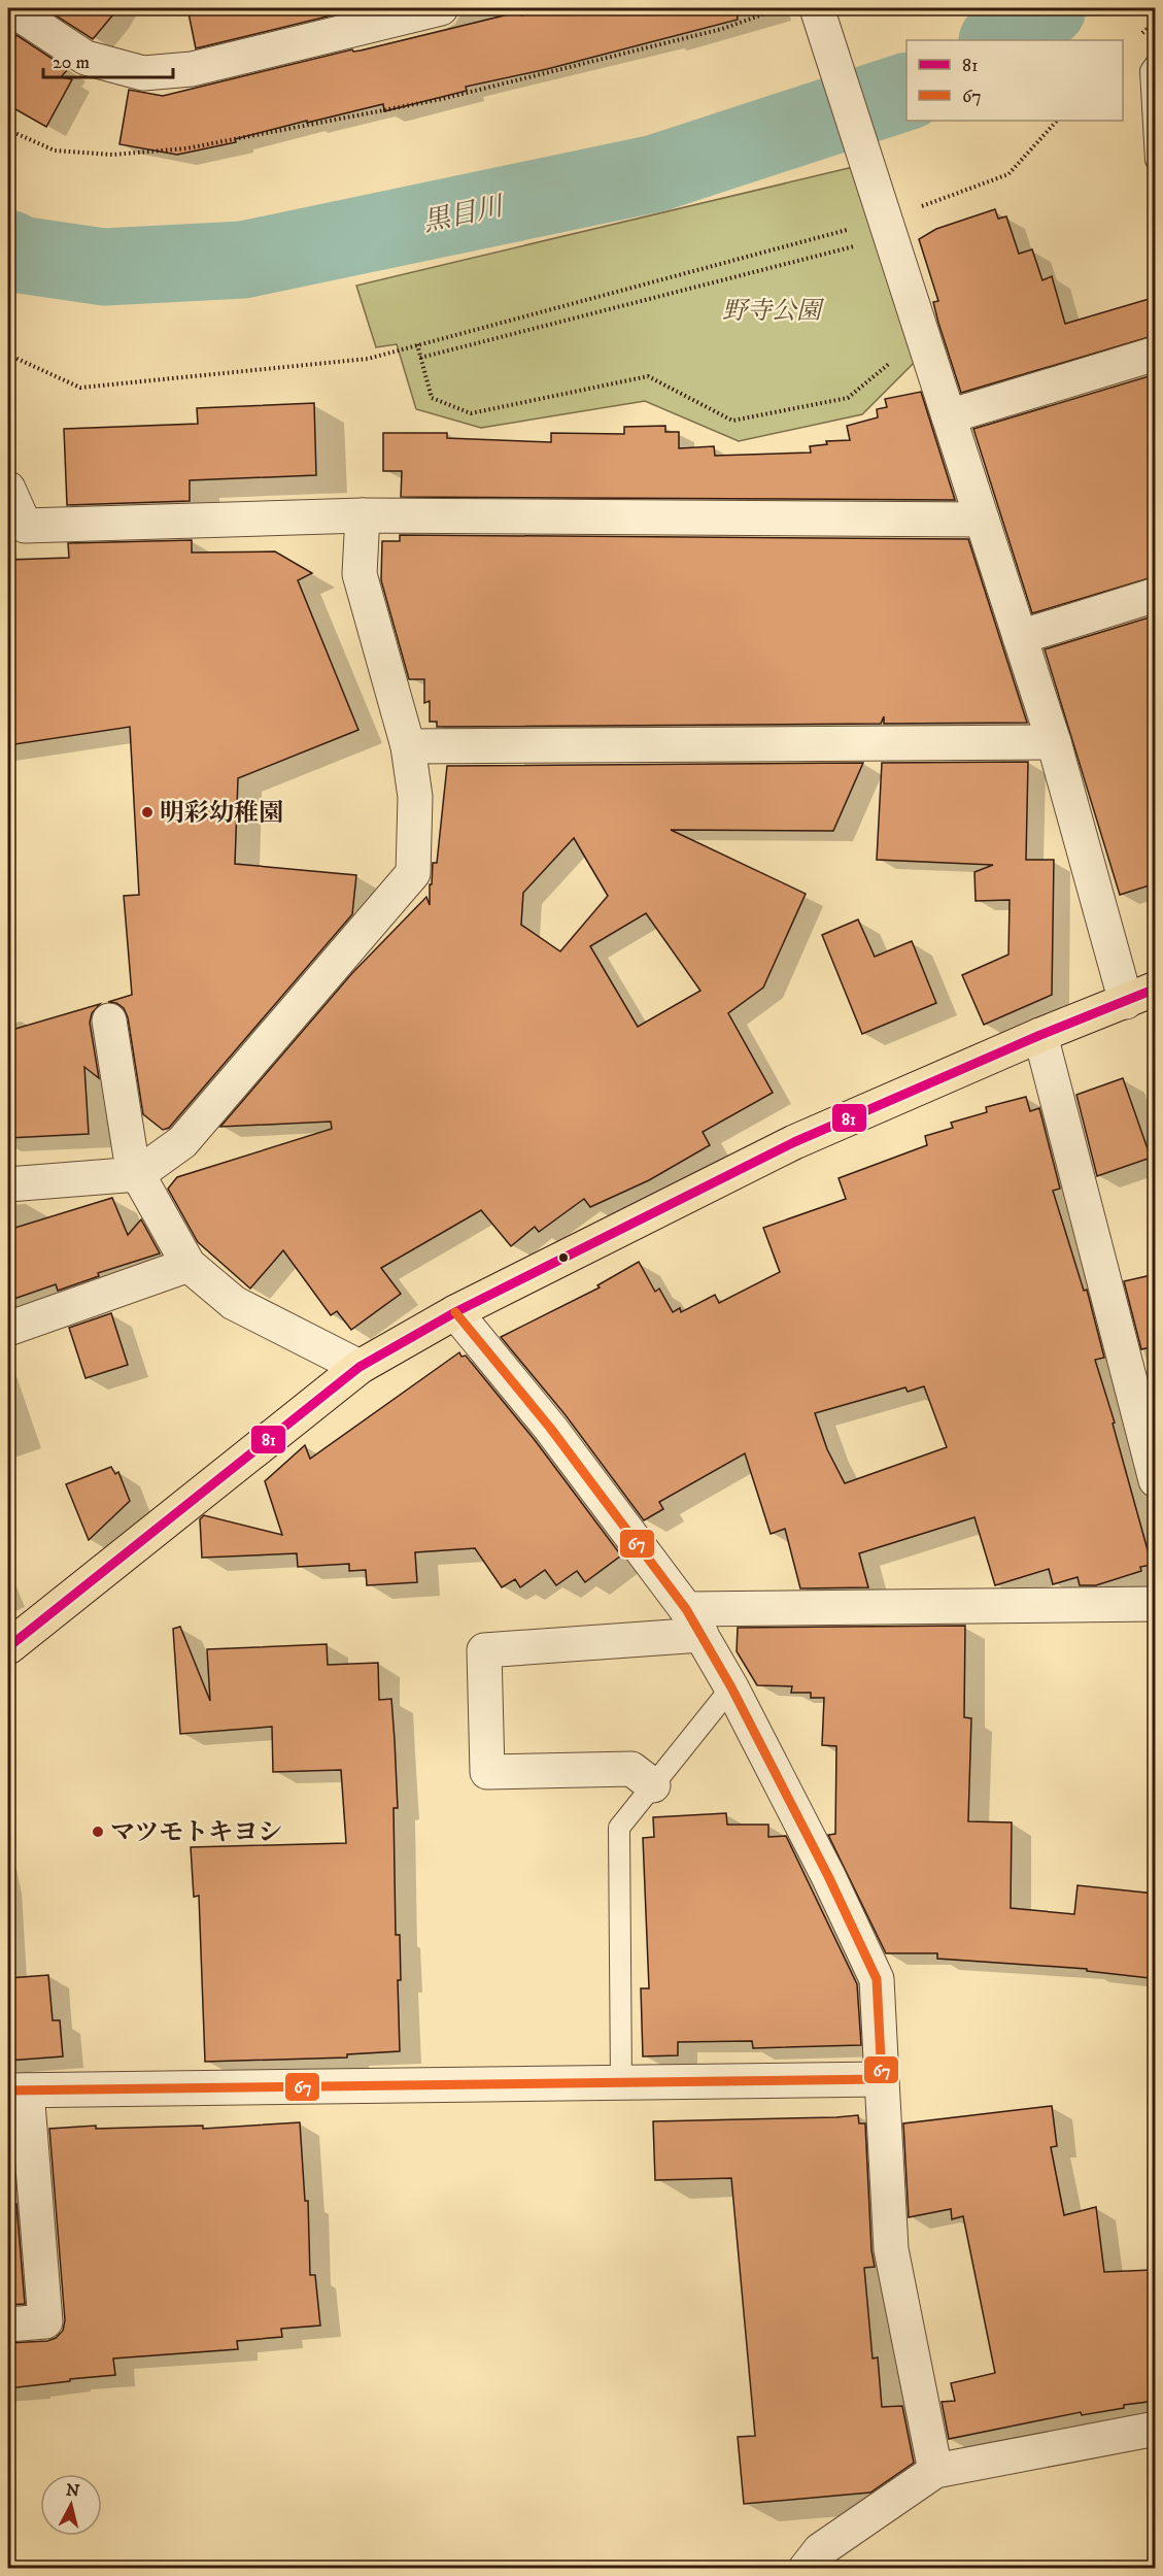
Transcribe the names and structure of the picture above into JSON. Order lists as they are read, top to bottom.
{
  "water": ["黒目川"],
  "parks": ["野寺公園"],
  "places": ["明彩幼稚園", "マツモトキヨシ"],
  "lines": ["transit line 81", "transit line 67"],
  "legend": ["81", "67"],
  "scale_bar": "20 m",
  "north": "top"
}
